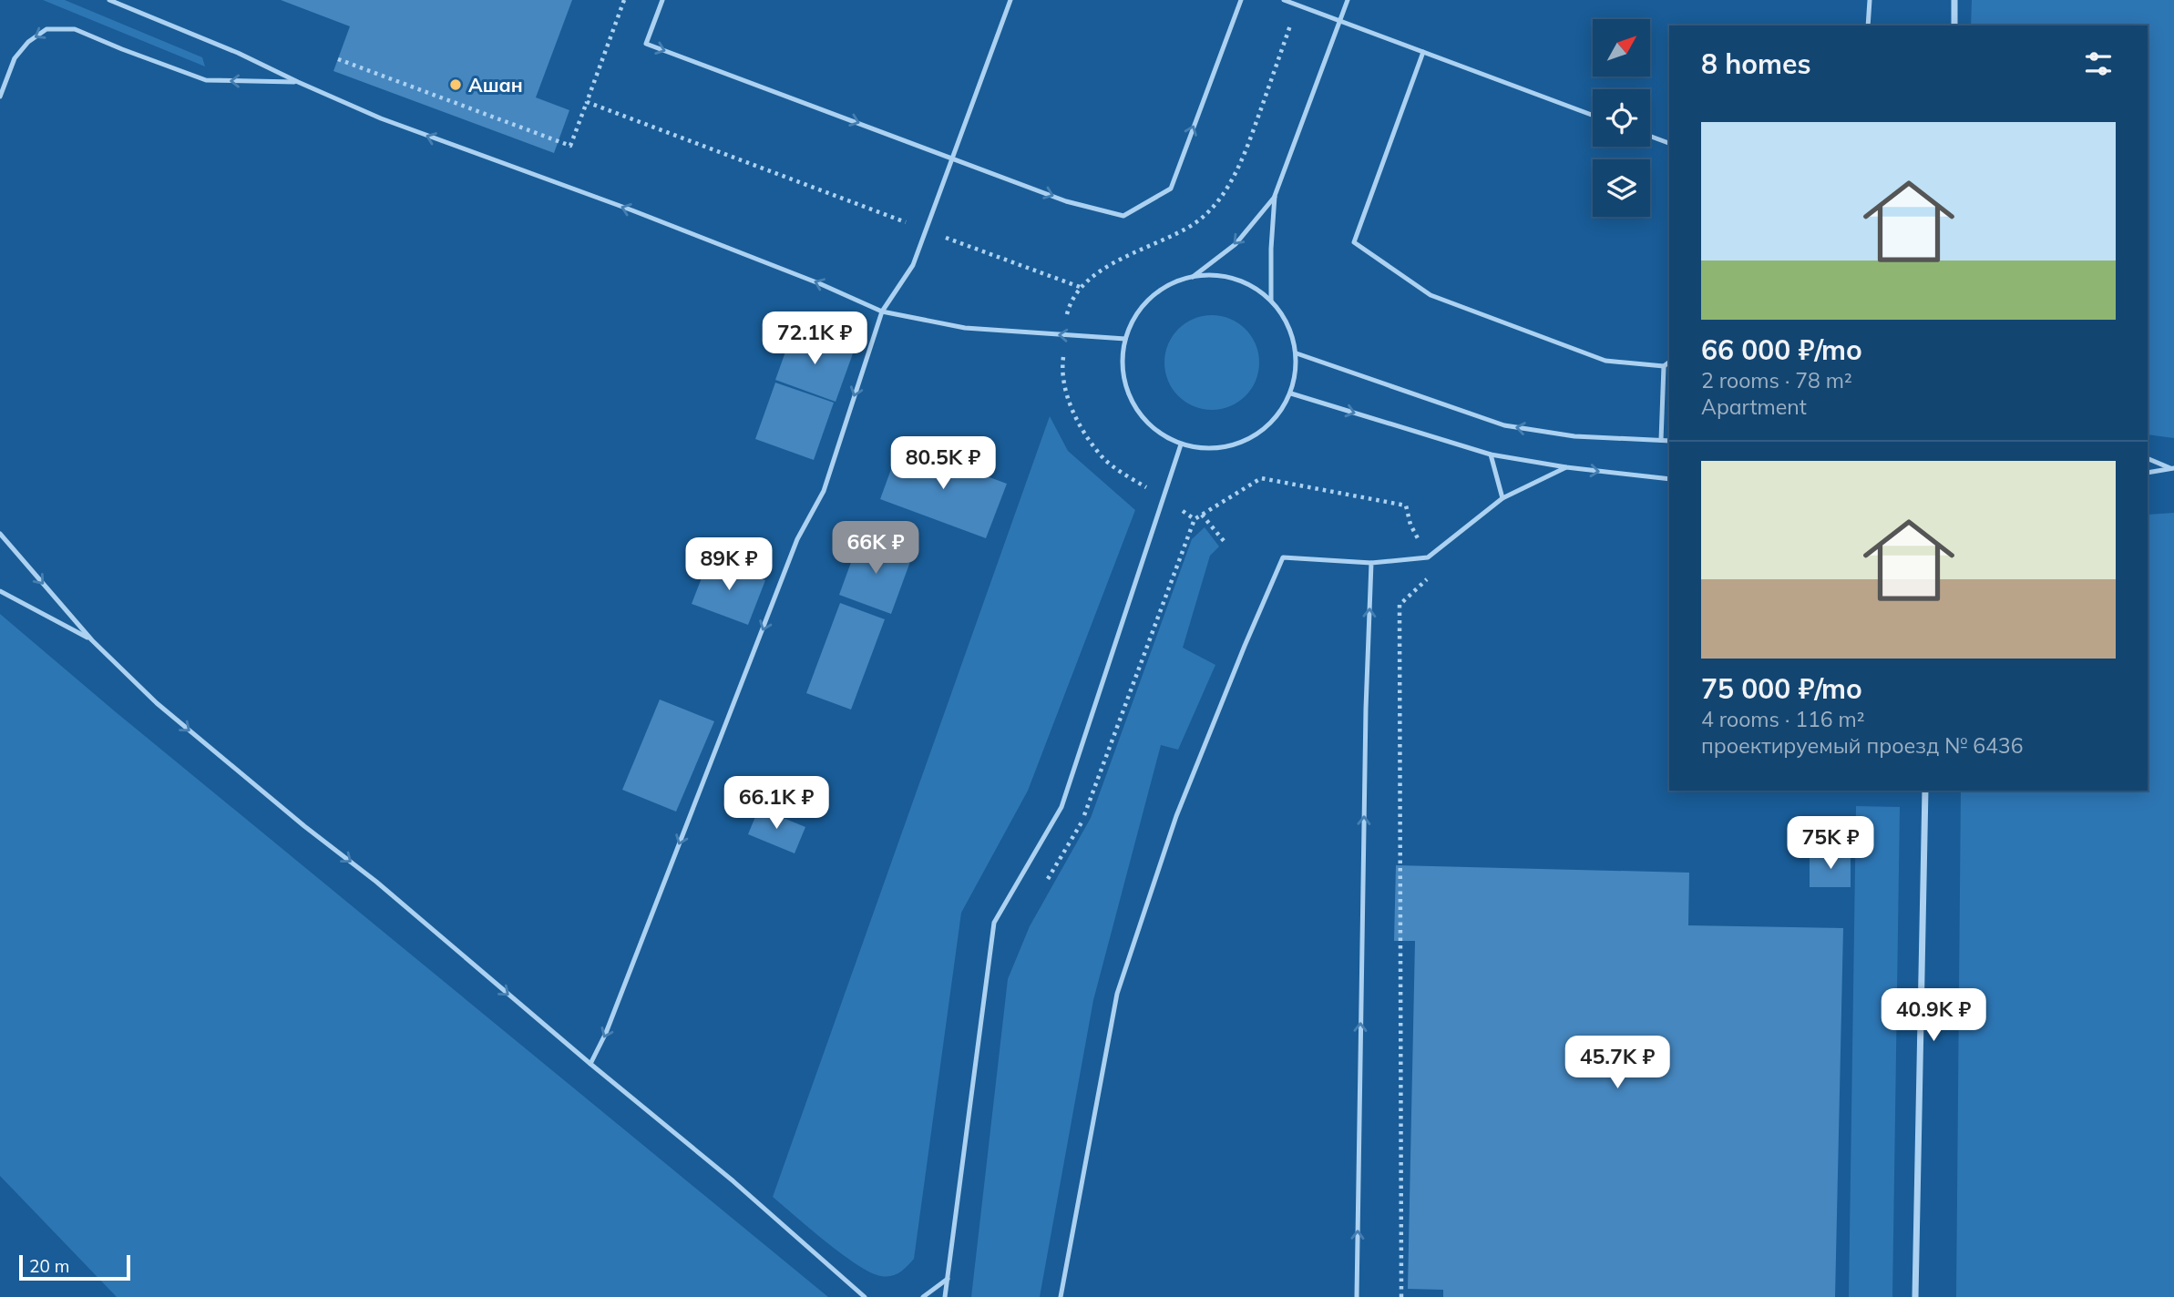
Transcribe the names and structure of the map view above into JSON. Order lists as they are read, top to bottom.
{
  "places": ["Ашан"],
  "scale_bar": "20 m",
  "north": "top right",
  "page": {
    "heading": "8 homes",
    "list": [
      {
        "name": "66 000 ₽/mo",
        "note": "2 rooms · 78 m² · Apartment"
      },
      {
        "name": "75 000 ₽/mo",
        "note": "4 rooms · 116 m² · проектируемый проезд № 6436"
      }
    ],
    "price": [
      "72.1K ₽",
      "80.5K ₽",
      "66K ₽",
      "89K ₽",
      "66.1K ₽",
      "75K ₽",
      "40.9K ₽",
      "45.7K ₽"
    ],
    "scale": "20 m"
  }
}
